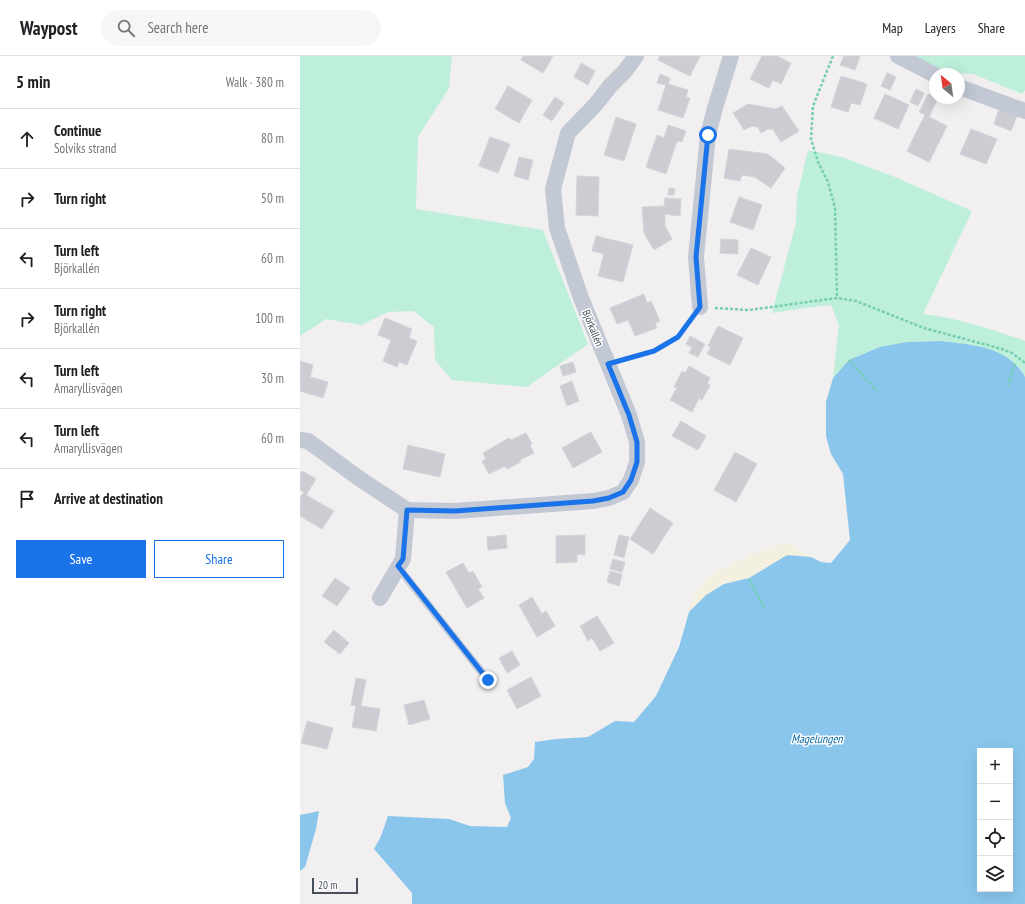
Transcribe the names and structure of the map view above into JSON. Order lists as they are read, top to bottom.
{
  "streets": {
    "street": ["Björkallén"]
  },
  "water": ["Magelungen"],
  "scale_bar": "20 m",
  "north": "top left",
  "page": {
    "header": "Waypost",
    "search": "Search here",
    "nav": ["Map", "Layers", "Share"],
    "heading": ["5 min", "Walk · 380 m"],
    "list": [
      ["Continue", "Solviks strand", "80 m"],
      ["Turn right", "50 m"],
      ["Turn left", "Björkallén", "60 m"],
      ["Turn right", "Björkallén", "100 m"],
      ["Turn left", "Amaryllisvägen", "30 m"],
      ["Turn left", "Amaryllisvägen", "60 m"],
      "Arrive at destination"
    ],
    "buttons": ["Save", "Share"],
    "map_buttons": ["+", "−"],
    "scale": "20 m"
  }
}
